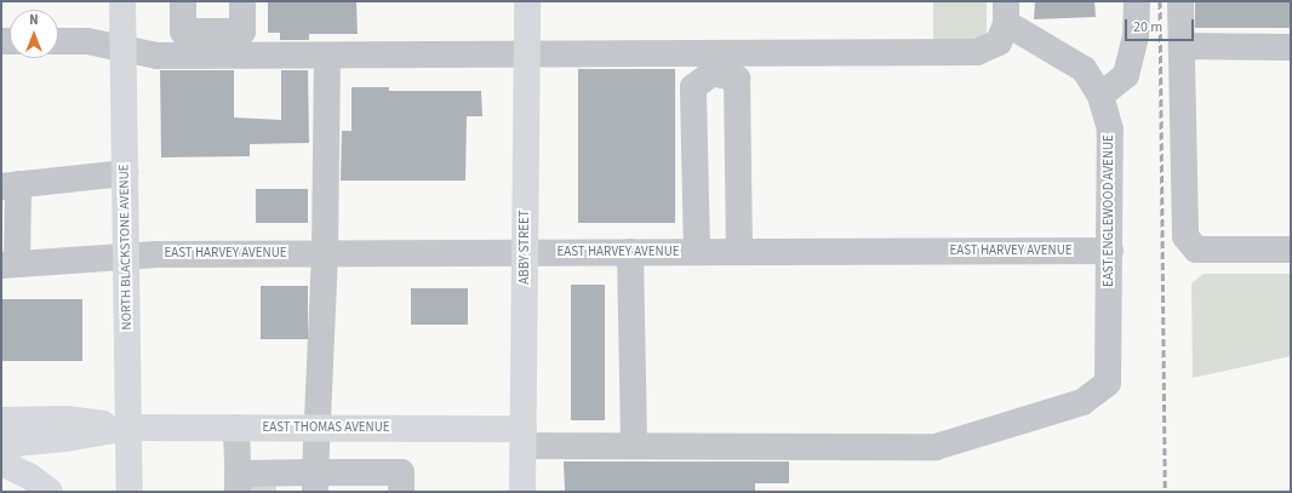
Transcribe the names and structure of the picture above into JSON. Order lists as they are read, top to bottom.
{
  "streets": {
    "main road": ["NORTH BLACKSTONE AVENUE", "ABBY STREET", "EAST THOMAS AVENUE"],
    "street": ["EAST ENGLEWOOD AVENUE", "EAST HARVEY AVENUE"]
  },
  "crossings": [
    ["EAST ENGLEWOOD AVENUE", "EAST HARVEY AVENUE"],
    ["NORTH BLACKSTONE AVENUE", "EAST HARVEY AVENUE"],
    ["NORTH BLACKSTONE AVENUE", "EAST THOMAS AVENUE"],
    ["ABBY STREET", "EAST HARVEY AVENUE"],
    ["ABBY STREET", "EAST THOMAS AVENUE"]
  ],
  "scale_bar": "20 m",
  "north": "top"
}
